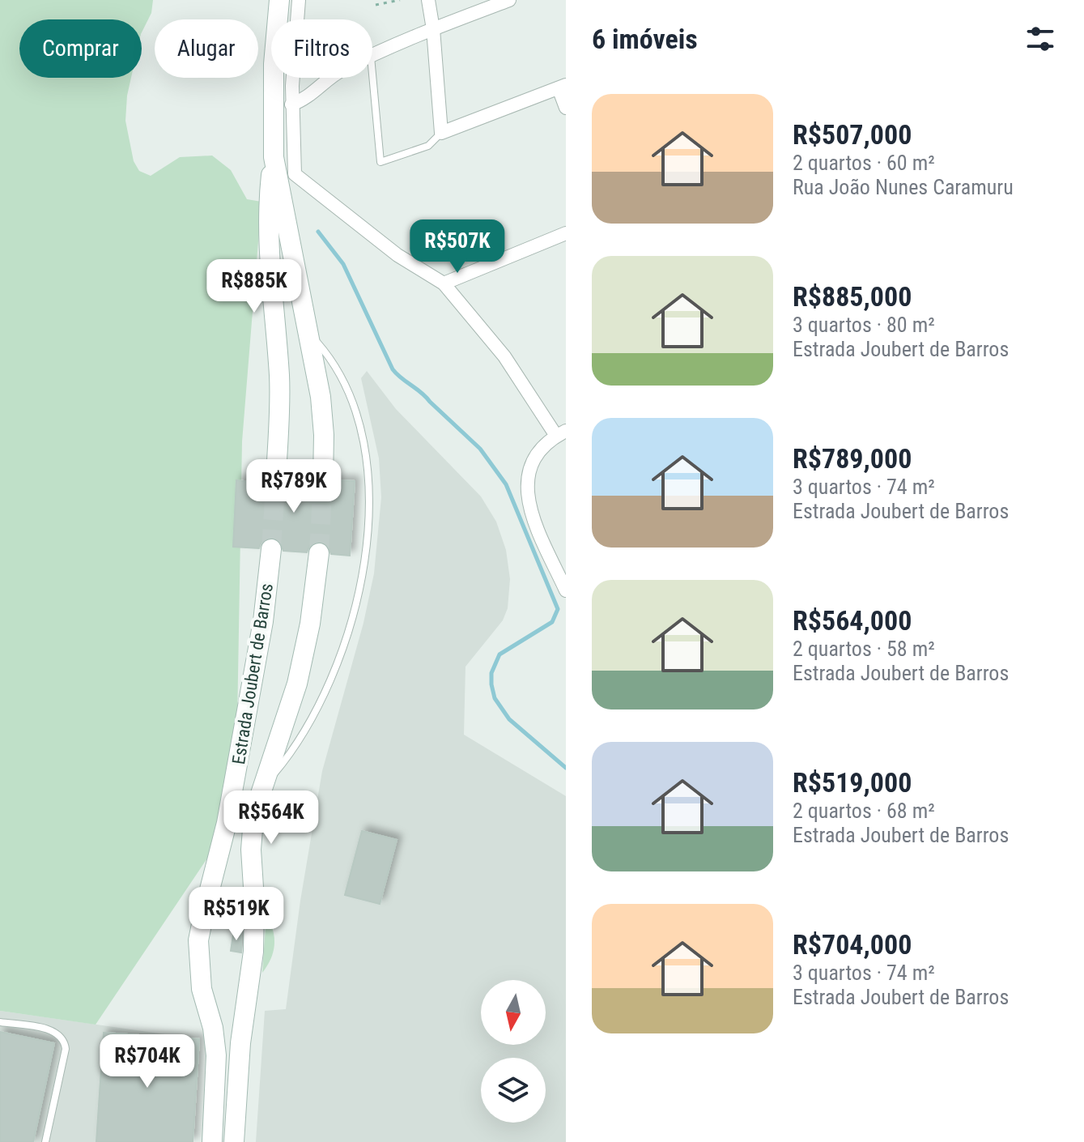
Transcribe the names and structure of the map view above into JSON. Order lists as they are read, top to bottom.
{
  "streets": {
    "main road": ["Estrada Joubert de Barros"]
  },
  "north": "bottom",
  "page": {
    "heading": "6 imóveis",
    "chip": ["Comprar", "Alugar", "Filtros"],
    "list": [
      {
        "name": "R$507,000",
        "note": "2 quartos · 60 m² · Rua João Nunes Caramuru"
      },
      {
        "name": "R$885,000",
        "note": "3 quartos · 80 m² · Estrada Joubert de Barros"
      },
      {
        "name": "R$789,000",
        "note": "3 quartos · 74 m² · Estrada Joubert de Barros"
      },
      {
        "name": "R$564,000",
        "note": "2 quartos · 58 m² · Estrada Joubert de Barros"
      },
      {
        "name": "R$519,000",
        "note": "2 quartos · 68 m² · Estrada Joubert de Barros"
      },
      {
        "name": "R$704,000",
        "note": "3 quartos · 74 m² · Estrada Joubert de Barros"
      }
    ],
    "price": [
      "R$507K",
      "R$885K",
      "R$789K",
      "R$564K",
      "R$519K",
      "R$704K"
    ]
  }
}
